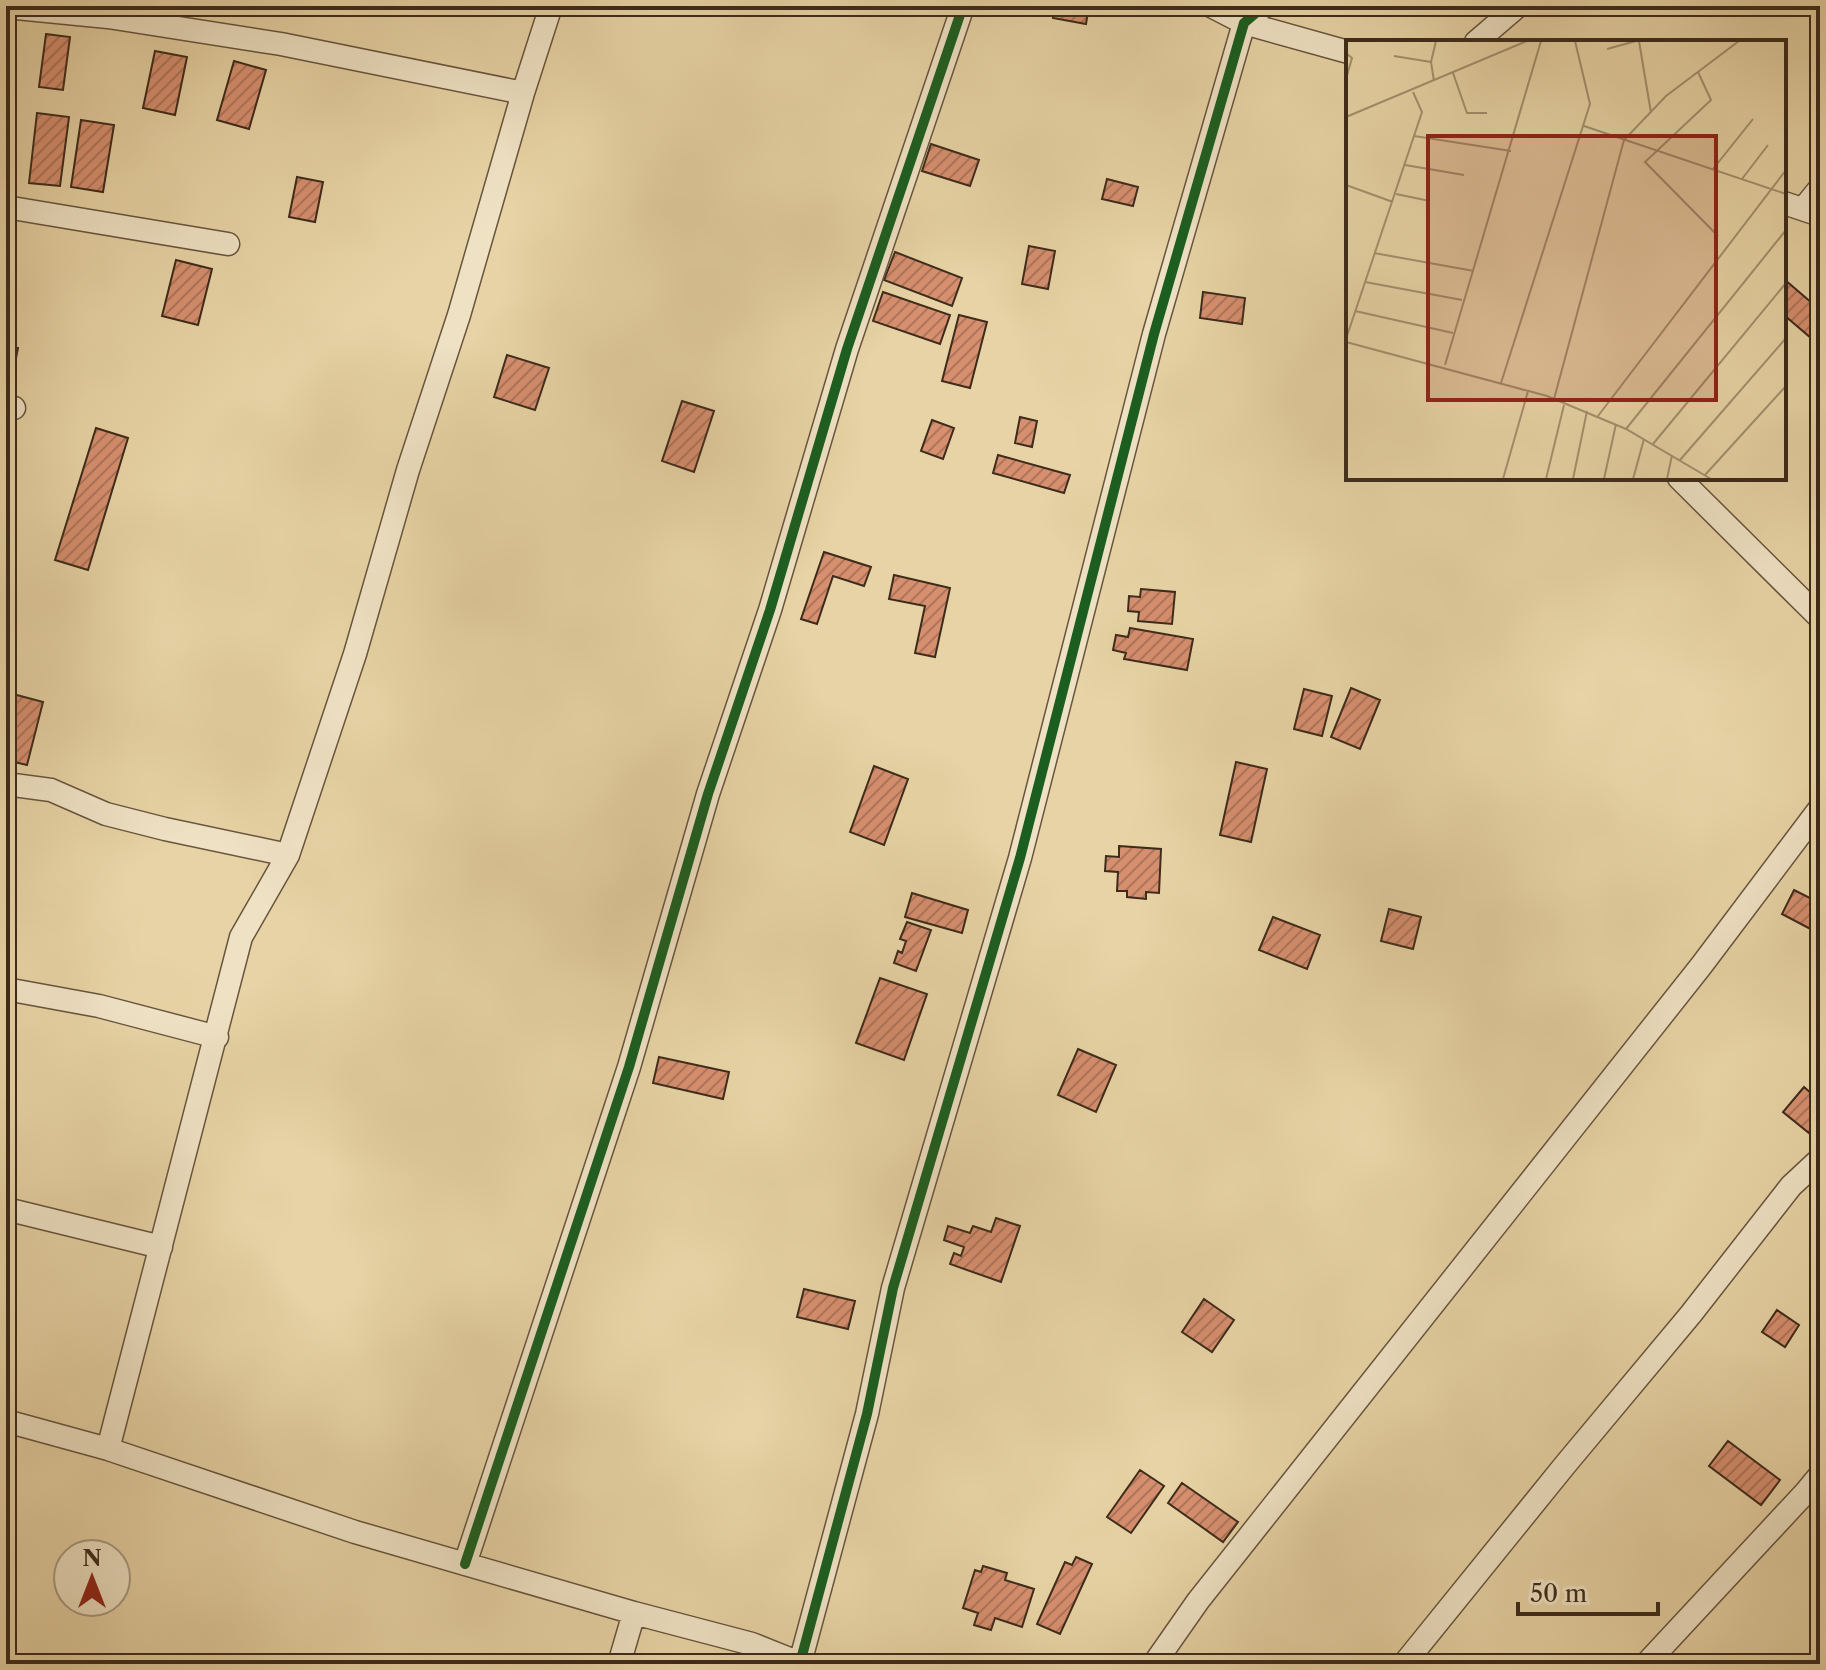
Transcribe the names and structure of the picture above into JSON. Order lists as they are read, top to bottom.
{
  "scale_bar": "50 m",
  "north": "top"
}
